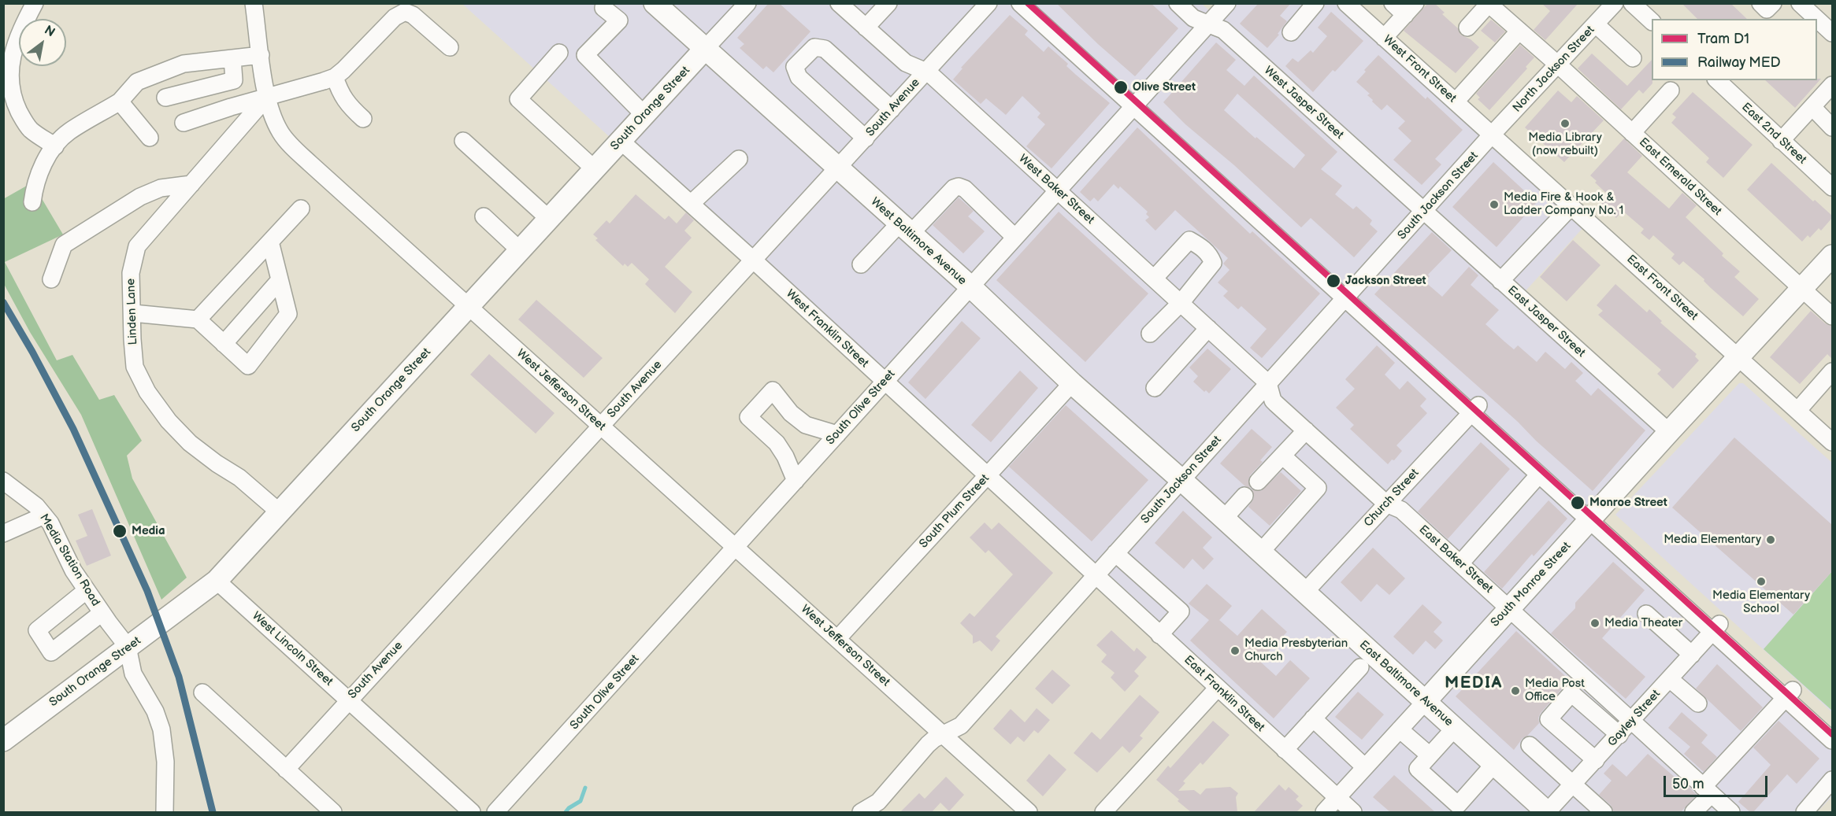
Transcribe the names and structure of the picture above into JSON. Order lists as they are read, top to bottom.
{
  "streets": {
    "main road": [
      "South Orange Street",
      "West Baltimore Avenue",
      "South Monroe Street",
      "East Baltimore Avenue"
    ],
    "street": [
      "West Front Street",
      "North Jackson Street",
      "West Jasper Street",
      "South Avenue",
      "East 2nd Street",
      "East Emerald Street",
      "West Baker Street",
      "South Jackson Street",
      "East Front Street",
      "Linden Lane",
      "East Jasper Street",
      "West Franklin Street",
      "West Jefferson Street",
      "South Olive Street",
      "Church Street",
      "South Plum Street",
      "East Baker Street",
      "Media Station Road",
      "West Lincoln Street",
      "East Franklin Street",
      "Gayley Street"
    ]
  },
  "crossings": [
    ["West Front Street", "North Jackson Street"],
    ["West Front Street", "South Jackson Street"],
    ["West Front Street", "East Front Street"],
    ["North Jackson Street", "East Emerald Street"],
    ["North Jackson Street", "South Jackson Street"],
    ["North Jackson Street", "East Front Street"],
    ["West Jasper Street", "South Jackson Street"],
    ["West Jasper Street", "East Jasper Street"],
    ["West Jasper Street", "South Olive Street"],
    ["South Avenue", "West Baker Street"],
    ["South Avenue", "West Baltimore Avenue"],
    ["South Avenue", "West Franklin Street"],
    ["South Avenue", "West Jefferson Street"],
    ["South Avenue", "West Lincoln Street"],
    ["South Orange Street", "West Baltimore Avenue"],
    ["South Orange Street", "Linden Lane"],
    ["South Orange Street", "West Franklin Street"],
    ["South Orange Street", "West Jefferson Street"],
    ["South Orange Street", "Media Station Road"],
    ["South Orange Street", "West Lincoln Street"],
    ["East Emerald Street", "South Monroe Street"],
    ["West Baker Street", "South Jackson Street"],
    ["West Baker Street", "South Olive Street"],
    ["West Baker Street", "East Baker Street"],
    ["South Jackson Street", "West Baltimore Avenue"],
    ["South Jackson Street", "East Front Street"],
    ["South Jackson Street", "East Jasper Street"],
    ["South Jackson Street", "West Franklin Street"],
    ["South Jackson Street", "West Jefferson Street"],
    ["South Jackson Street", "East Baker Street"],
    ["South Jackson Street", "East Baltimore Avenue"],
    ["South Jackson Street", "East Franklin Street"],
    ["West Baltimore Avenue", "South Olive Street"],
    ["West Baltimore Avenue", "South Plum Street"],
    ["West Baltimore Avenue", "East Baltimore Avenue"],
    ["East Front Street", "South Monroe Street"],
    ["Linden Lane", "West Jefferson Street"],
    ["East Jasper Street", "South Monroe Street"],
    ["West Franklin Street", "South Olive Street"],
    ["West Franklin Street", "South Plum Street"],
    ["West Franklin Street", "East Franklin Street"],
    ["West Jefferson Street", "South Olive Street"],
    ["West Jefferson Street", "South Plum Street"],
    ["Church Street", "East Baker Street"],
    ["Church Street", "East Baltimore Avenue"],
    ["East Baker Street", "South Monroe Street"],
    ["East Baker Street", "Gayley Street"],
    ["South Monroe Street", "East Baltimore Avenue"],
    ["South Monroe Street", "East Franklin Street"],
    ["East Baltimore Avenue", "Gayley Street"]
  ],
  "districts": ["MEDIA"],
  "places": [
    "Olive Street",
    "Media Library (now rebuilt)",
    "Media Fire & Hook & Ladder Company No. 1",
    "Jackson Street",
    "Monroe Street",
    "Media",
    "Media Elementary",
    "Media Elementary School",
    "Media Theater",
    "Media Presbyterian Church",
    "Media Post Office"
  ],
  "lines": ["tram line D1", "rail line MED"],
  "legend": ["Tram D1", "Railway MED"],
  "scale_bar": "50 m",
  "north": "top right"
}
